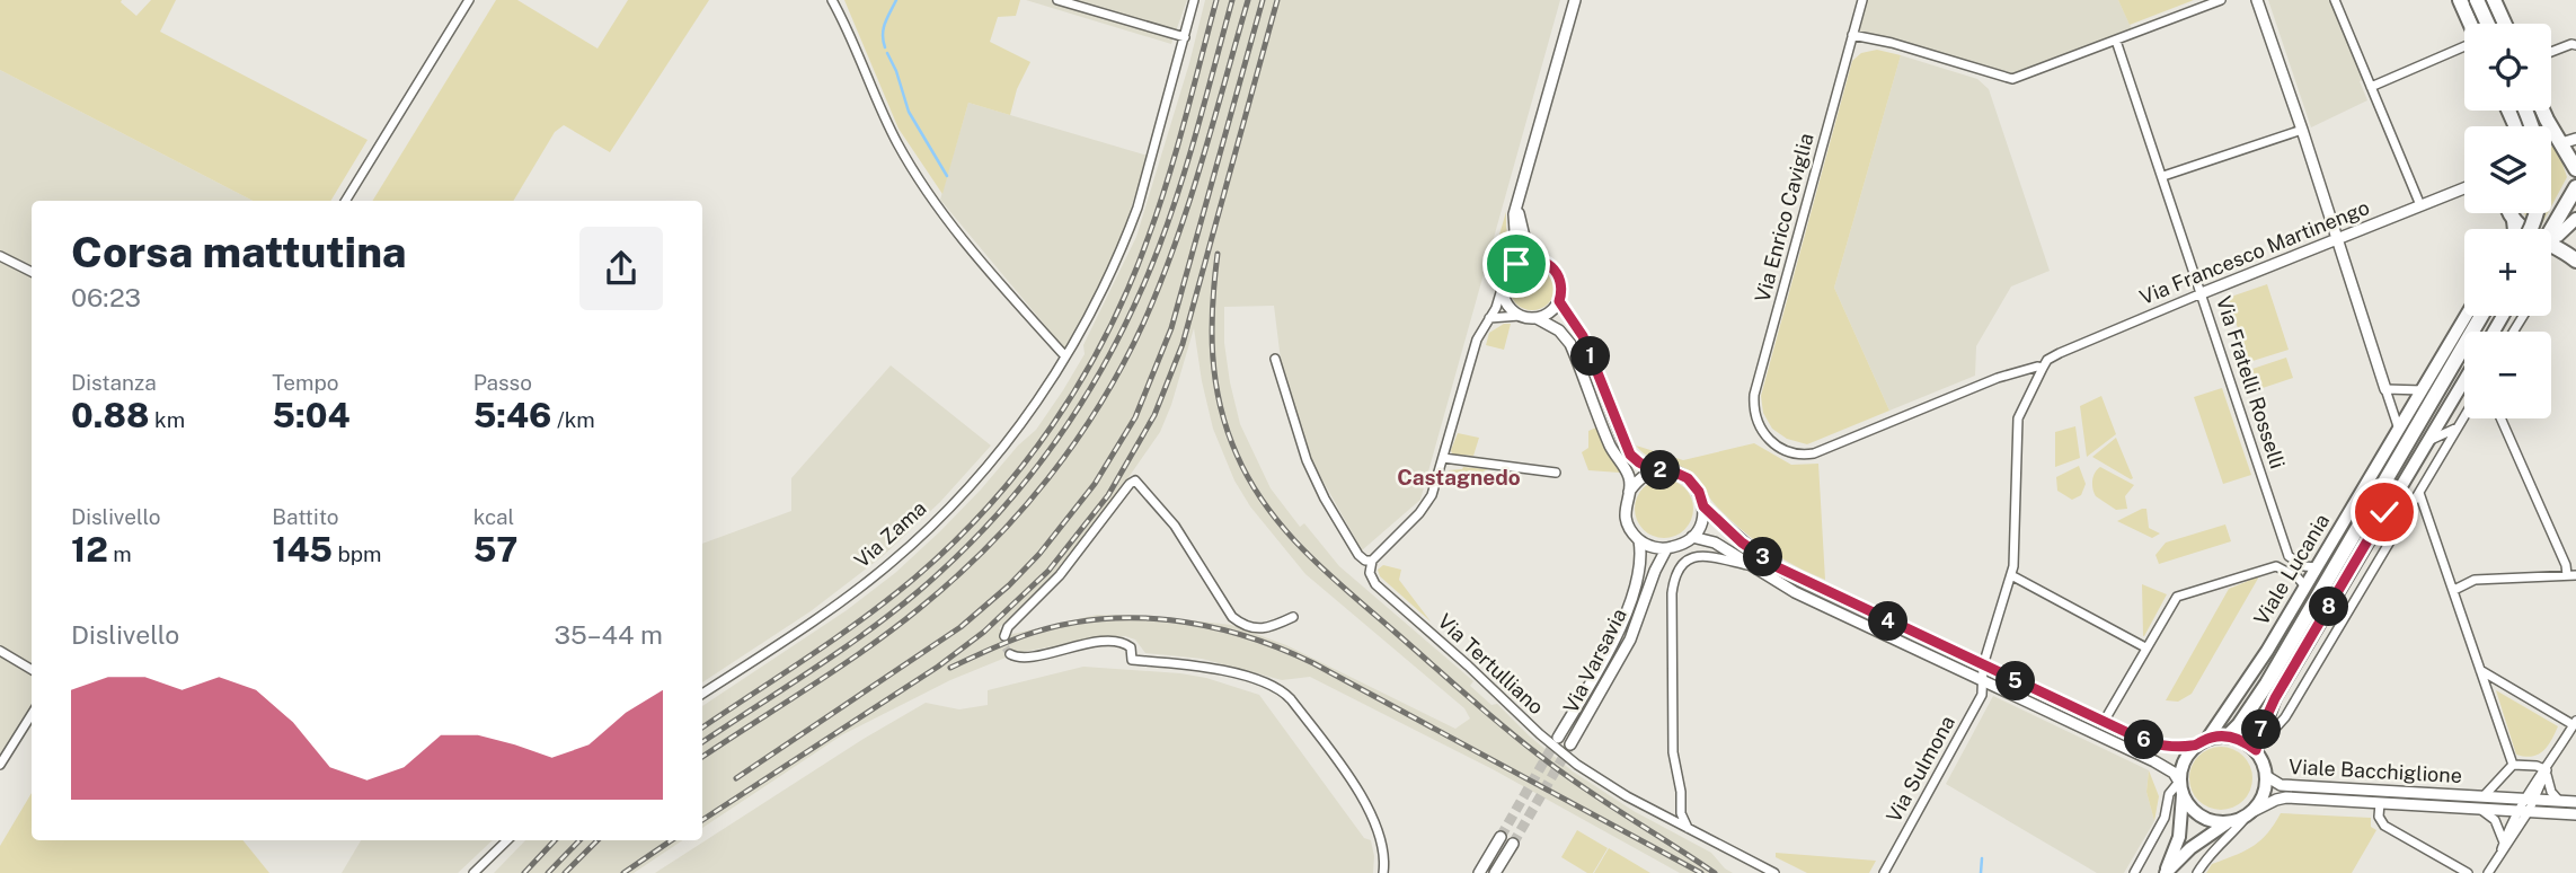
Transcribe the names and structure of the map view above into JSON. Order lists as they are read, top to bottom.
{
  "streets": {
    "main road": ["Viale Lucania"],
    "street": [
      "Via Enrico Caviglia",
      "Via Francesco Martinengo",
      "Via Fratelli Rosselli",
      "Via Zama",
      "Via Varsavia",
      "Via Tertulliano",
      "Via Sulmona",
      "Viale Bacchiglione"
    ]
  },
  "crossings": [
    ["Via Enrico Caviglia", "Via Francesco Martinengo"],
    ["Via Francesco Martinengo", "Via Fratelli Rosselli"],
    ["Via Francesco Martinengo", "Via Sulmona"],
    ["Viale Lucania", "Viale Bacchiglione"]
  ],
  "districts": ["Castagnedo"],
  "page": {
    "map_buttons": ["+", "−"],
    "heading": ["Corsa mattutina", "06:23"],
    "stats": [
      ["Distanza", "0.88 km"],
      ["Tempo", "5:04"],
      ["Passo", "5:46 /km"],
      ["Dislivello", "12 m"],
      ["Battito", "145 bpm"],
      ["kcal", "57"]
    ],
    "pins": [
      "1",
      "2",
      "3",
      "8",
      "4",
      "5",
      "7",
      "6"
    ],
    "chart": ["Dislivello", "35–44 m"]
  }
}
